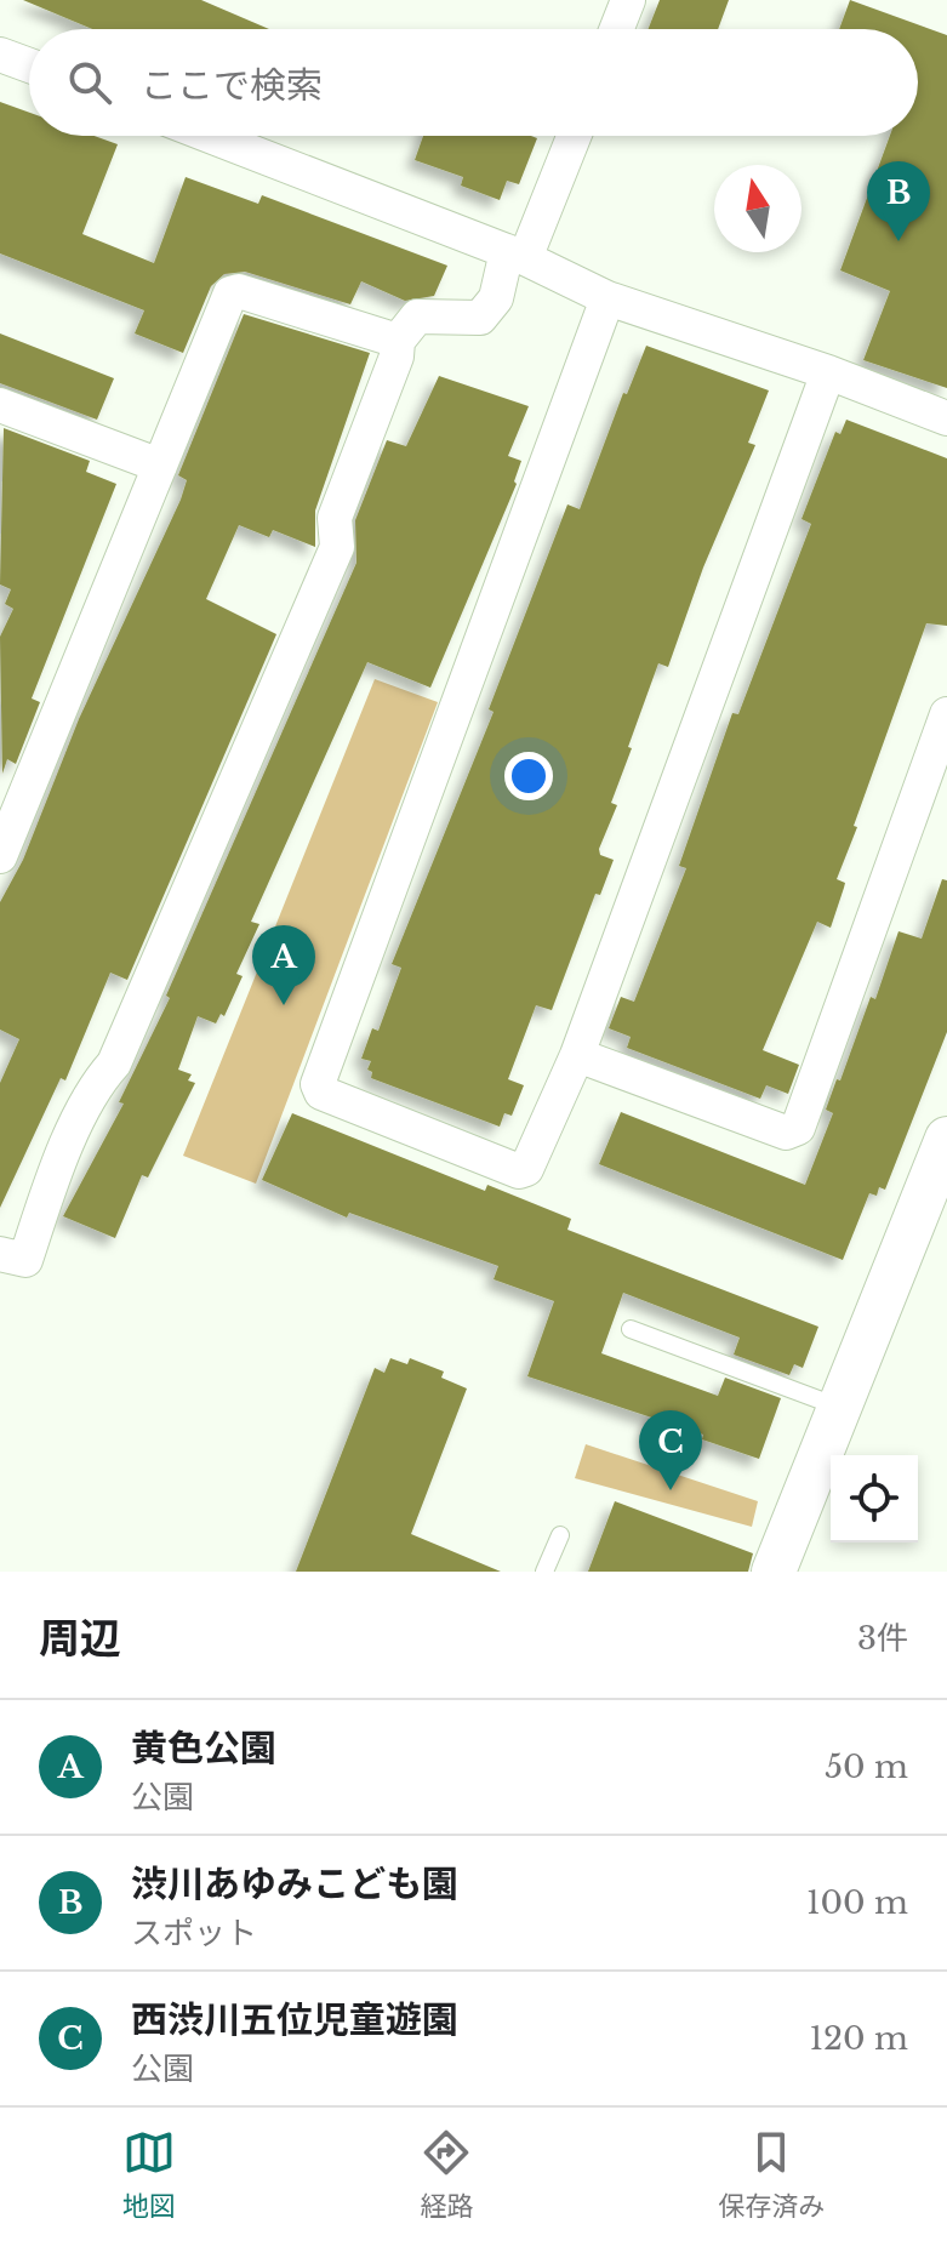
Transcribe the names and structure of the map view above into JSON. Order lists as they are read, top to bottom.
{
  "north": "top",
  "page": {
    "search": "ここで検索",
    "pins": ["B", "A", "C"],
    "heading": ["周辺", "3件"],
    "list": [
      {
        "mark": "A",
        "name": "黄色公園",
        "note": "公園",
        "value": "50 m"
      },
      {
        "mark": "B",
        "name": "渋川あゆみこども園",
        "note": "スポット",
        "value": "100 m"
      },
      {
        "mark": "C",
        "name": "西渋川五位児童遊園",
        "note": "公園",
        "value": "120 m"
      }
    ],
    "nav": ["地図", "経路", "保存済み"]
  }
}
